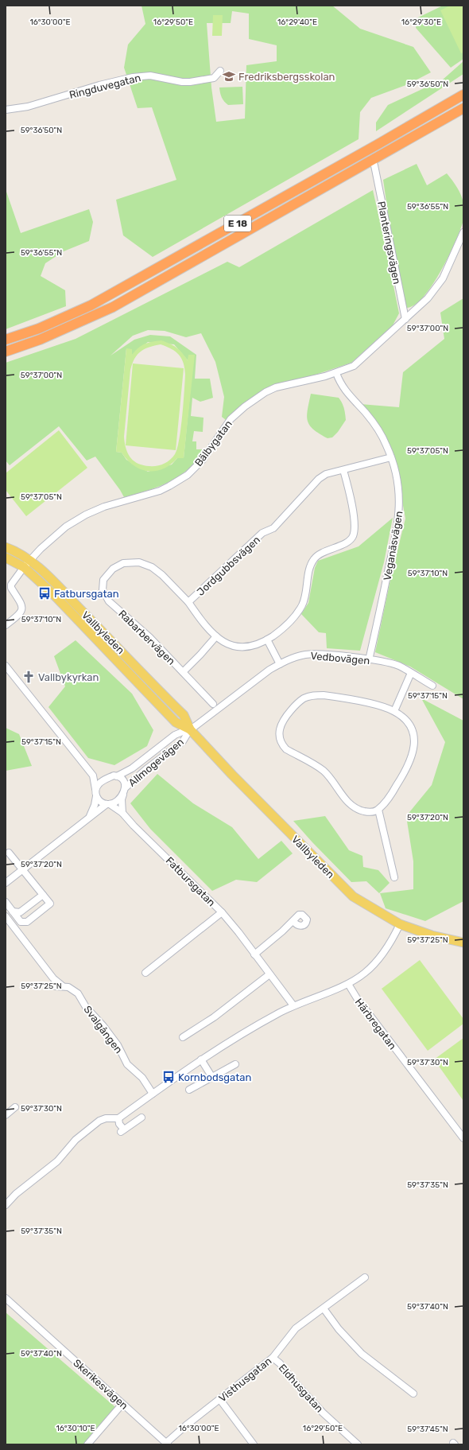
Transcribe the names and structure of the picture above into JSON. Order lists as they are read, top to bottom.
{
  "streets": {
    "highway": ["E 18"],
    "main road": ["Vallbyleden"],
    "street": [
      "Ringduvegatan",
      "Planteringsvägen",
      "Bälbygatan",
      "Veganäsvägen",
      "Jordgubbsvägen",
      "Rabarbervägen",
      "Vedbovägen",
      "Allmogevägen",
      "Fatbursgatan",
      "Härbregatan",
      "Svalgången",
      "Visthusgatan",
      "Skerikesvägen",
      "Eldhusgatan"
    ]
  },
  "crossings": [
    ["Planteringsvägen", "Bälbygatan"],
    ["Bälbygatan", "Veganäsvägen"],
    ["Bälbygatan", "Vallbyleden"],
    ["Veganäsvägen", "Jordgubbsvägen"],
    ["Veganäsvägen", "Vedbovägen"],
    ["Jordgubbsvägen", "Rabarbervägen"],
    ["Vallbyleden", "Vedbovägen"],
    ["Vallbyleden", "Allmogevägen"],
    ["Vedbovägen", "Allmogevägen"],
    ["Allmogevägen", "Fatbursgatan"],
    ["Visthusgatan", "Skerikesvägen"],
    ["Visthusgatan", "Eldhusgatan"]
  ],
  "places": {
    "school or university": ["Fredriksbergsskolan"],
    "bus stop": ["Fatbursgatan", "Kornbodsgatan"],
    "church": ["Vallbykyrkan"]
  },
  "coordinates": [
    "16°30'00\"E",
    "16°29'50\"E",
    "16°29'40\"E",
    "16°29'30\"E",
    "59°36'50\"N",
    "59°36'55\"N",
    "59°37'00\"N",
    "59°37'05\"N",
    "59°37'10\"N",
    "59°37'15\"N",
    "59°37'20\"N",
    "59°37'25\"N",
    "59°37'30\"N",
    "59°37'35\"N",
    "59°37'40\"N",
    "16°30'10\"E",
    "59°37'45\"N"
  ]
}
